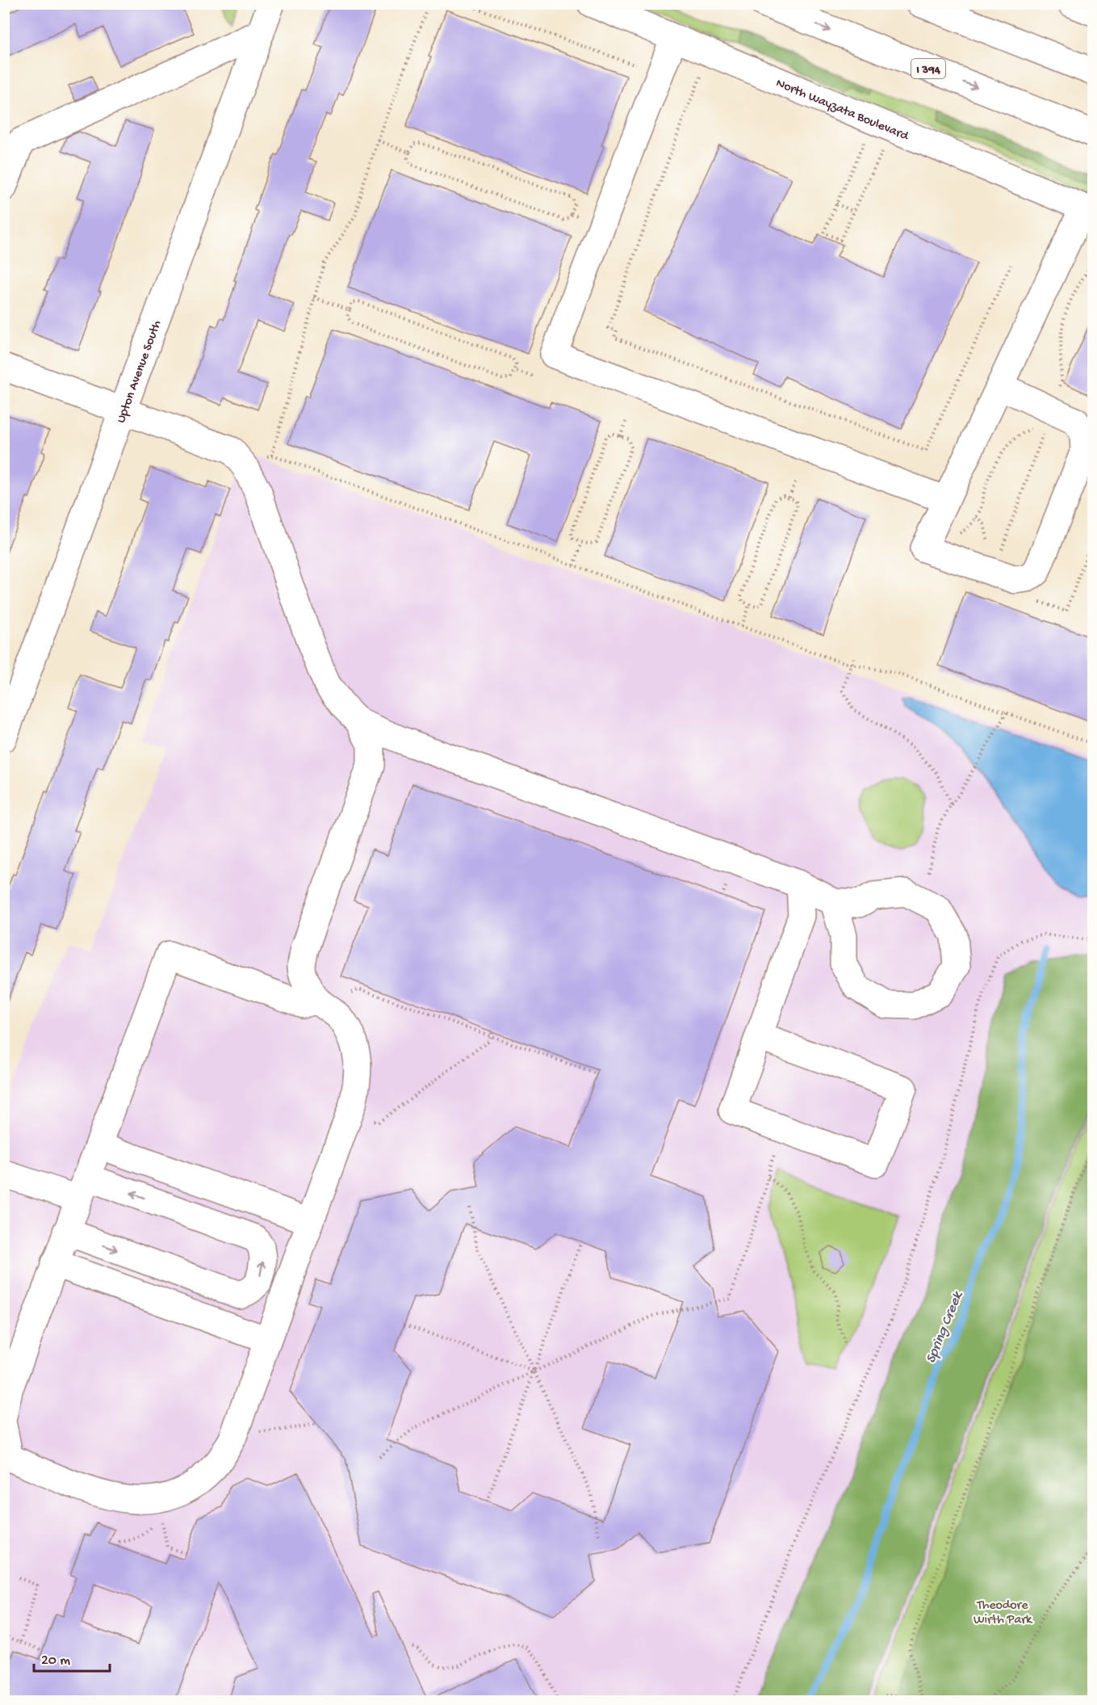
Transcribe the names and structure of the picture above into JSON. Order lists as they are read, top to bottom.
{
  "streets": {
    "main road": ["I 394", "North Wayzata Boulevard", "Upton Avenue South"]
  },
  "water": ["Spring Creek"],
  "parks": ["Theodore Wirth Park"],
  "scale_bar": "20 m"
}
